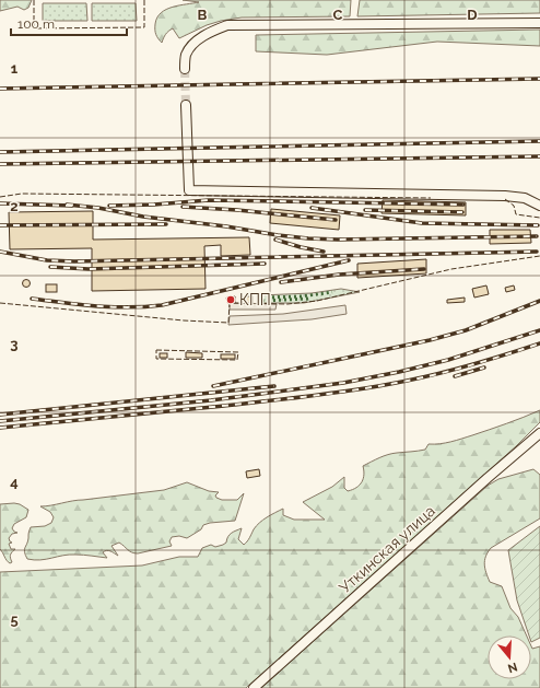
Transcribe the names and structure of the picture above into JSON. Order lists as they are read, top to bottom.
{
  "streets": {
    "street": ["Уткинская улица"]
  },
  "places": ["КПП"],
  "scale_bar": "100 m",
  "north": "bottom",
  "grid": {
    "columns": ["B", "C", "D"],
    "rows": [
      "1",
      "2",
      "3",
      "4",
      "5"
    ]
  }
}
